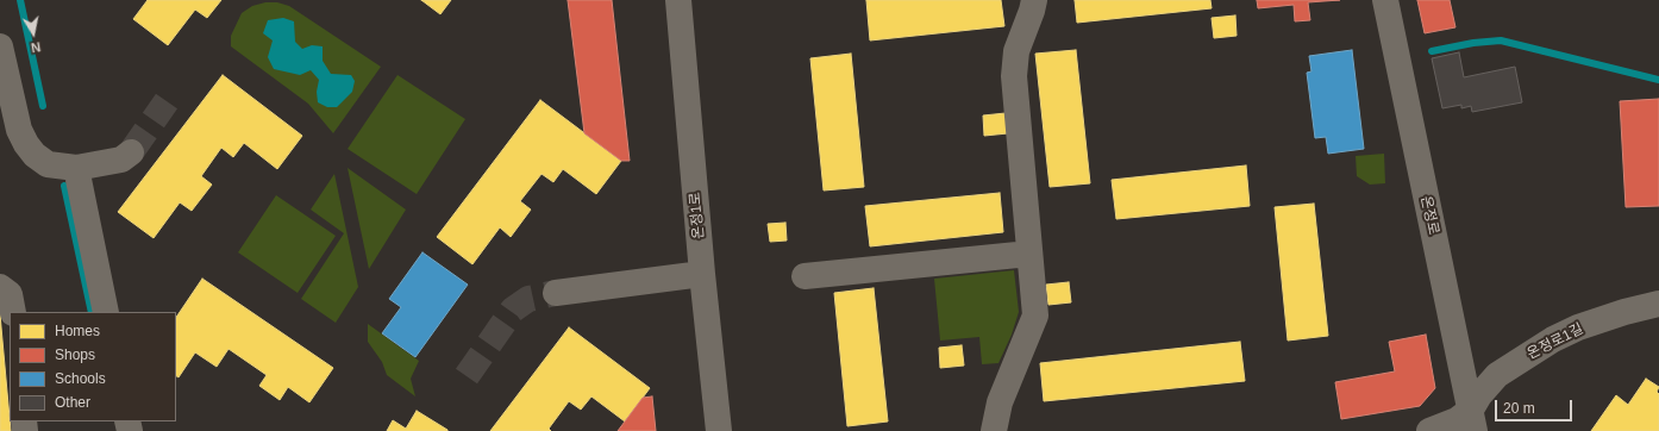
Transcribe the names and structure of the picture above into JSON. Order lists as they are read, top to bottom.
{
  "streets": {
    "street": ["온정1로", "온정로", "온정로1길"]
  },
  "crossings": [
    ["온정로", "온정로1길"]
  ],
  "legend": [
    "Homes",
    "Shops",
    "Schools",
    "Other"
  ],
  "scale_bar": "20 m",
  "north": "bottom"
}
